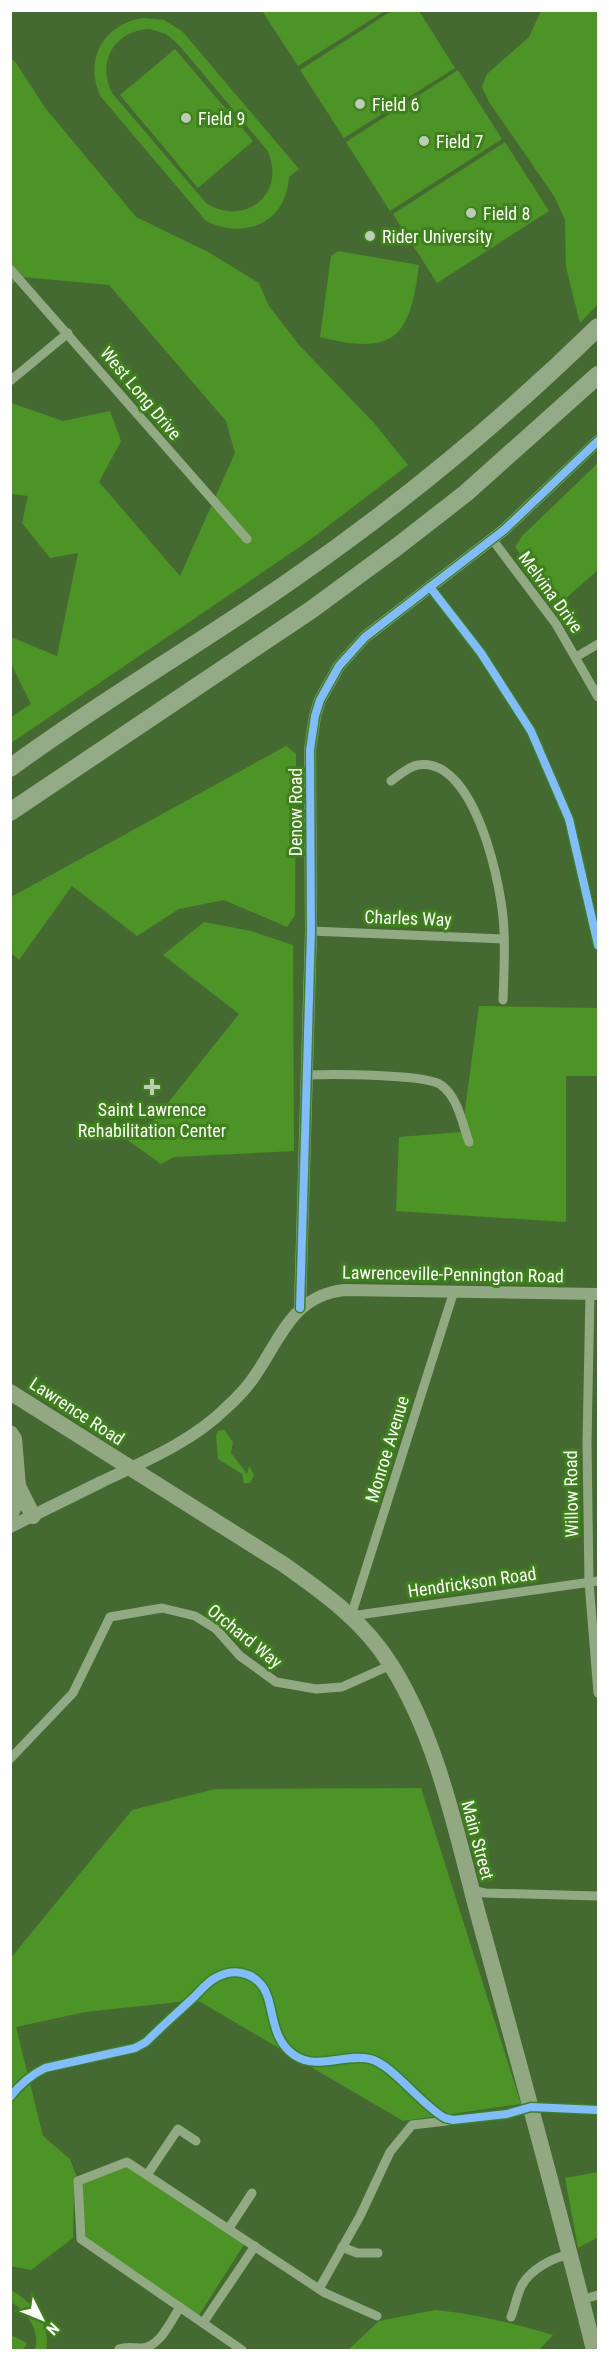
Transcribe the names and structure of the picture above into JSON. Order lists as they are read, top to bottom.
{
  "streets": {
    "highway": ["Lawrence Road", "Main Street"],
    "street": [
      "West Long Drive",
      "Melvina Drive",
      "Denow Road",
      "Charles Way",
      "Lawrenceville-Pennington Road",
      "Monroe Avenue",
      "Willow Road",
      "Hendrickson Road",
      "Orchard Way"
    ]
  },
  "crossings": [
    ["Melvina Drive", "Denow Road"],
    ["Denow Road", "Charles Way"],
    ["Denow Road", "Lawrenceville-Pennington Road"],
    ["Lawrenceville-Pennington Road", "Lawrence Road"],
    ["Lawrenceville-Pennington Road", "Monroe Avenue"],
    ["Lawrenceville-Pennington Road", "Willow Road"],
    ["Lawrenceville-Pennington Road", "Main Street"],
    ["Lawrence Road", "Main Street"],
    ["Monroe Avenue", "Hendrickson Road"],
    ["Monroe Avenue", "Main Street"],
    ["Willow Road", "Hendrickson Road"],
    ["Hendrickson Road", "Main Street"],
    ["Orchard Way", "Main Street"]
  ],
  "places": {
    "other": [
      "Field 6",
      "Field 9",
      "Field 7",
      "Field 8",
      "Rider University"
    ],
    "health": ["Saint Lawrence Rehabilitation Center"]
  },
  "north": "bottom right"
}
